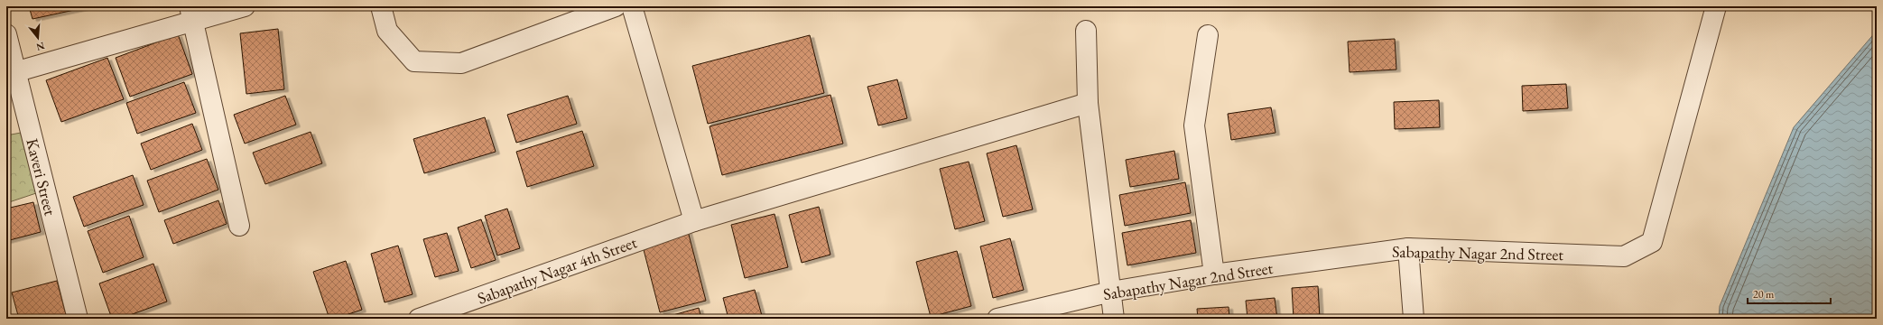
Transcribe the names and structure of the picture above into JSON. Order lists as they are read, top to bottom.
{
  "streets": {
    "street": ["Kaveri Street", "Sabapathy Nagar 2nd Street", "Sabapathy Nagar 4th Street"]
  },
  "scale_bar": "20 m",
  "north": "bottom"
}
